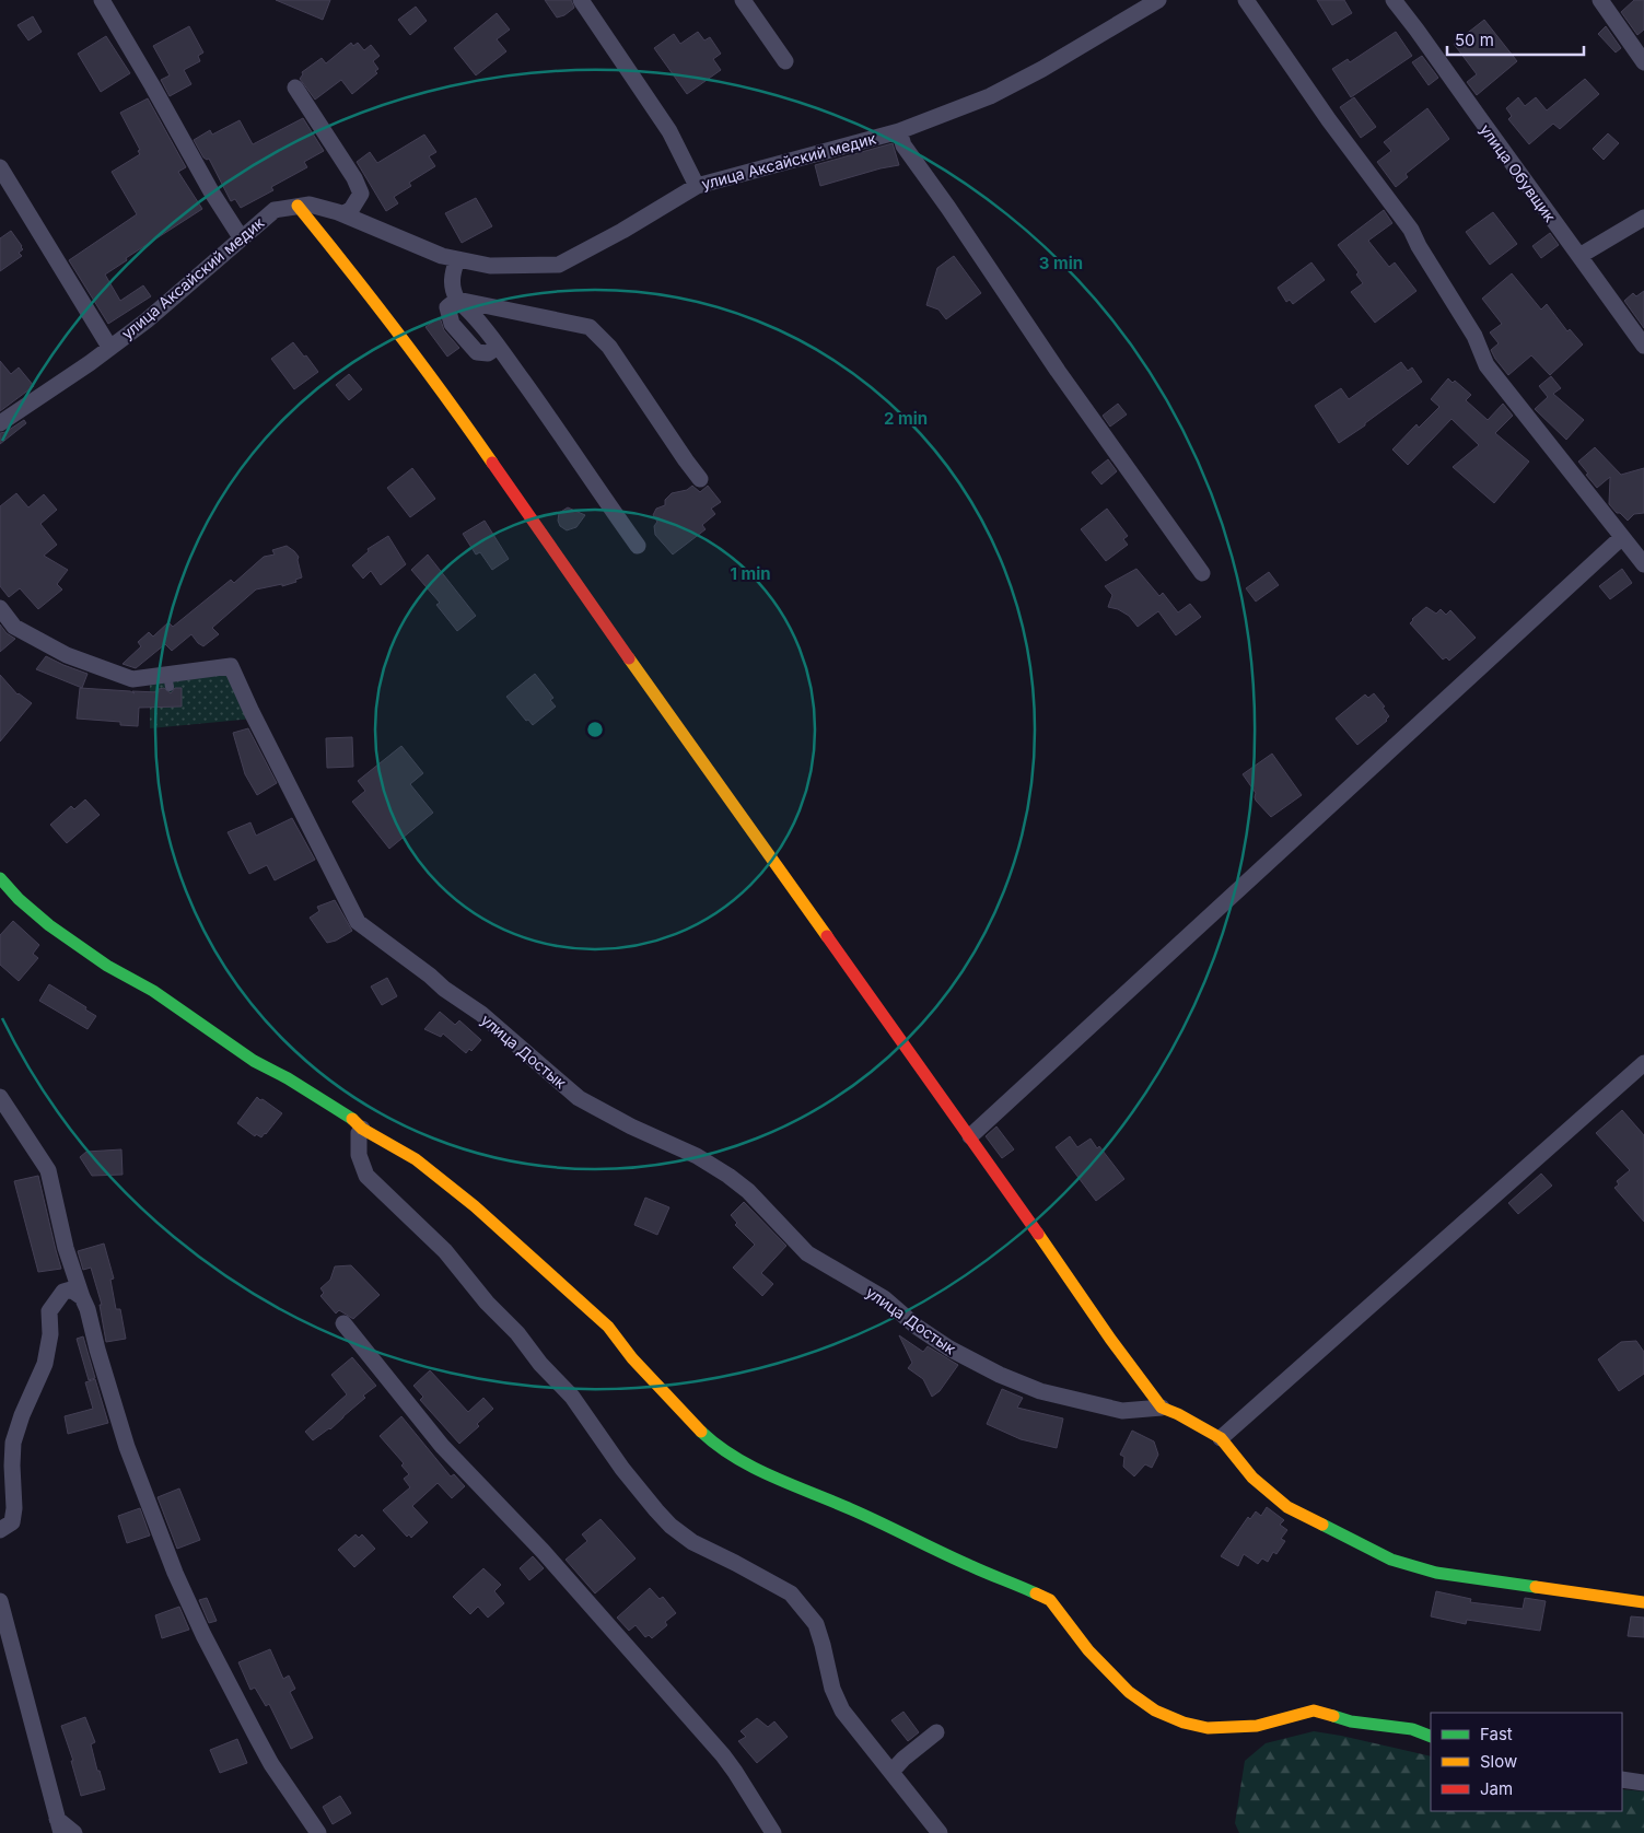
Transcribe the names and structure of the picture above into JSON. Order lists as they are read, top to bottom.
{
  "streets": {
    "street": ["улица Аксайский медик", "улица Обувщик", "улица Достык"]
  },
  "legend": ["Fast", "Slow", "Jam"],
  "scale_bar": "50 m",
  "rings": ["3 min", "2 min", "1 min"]
}
